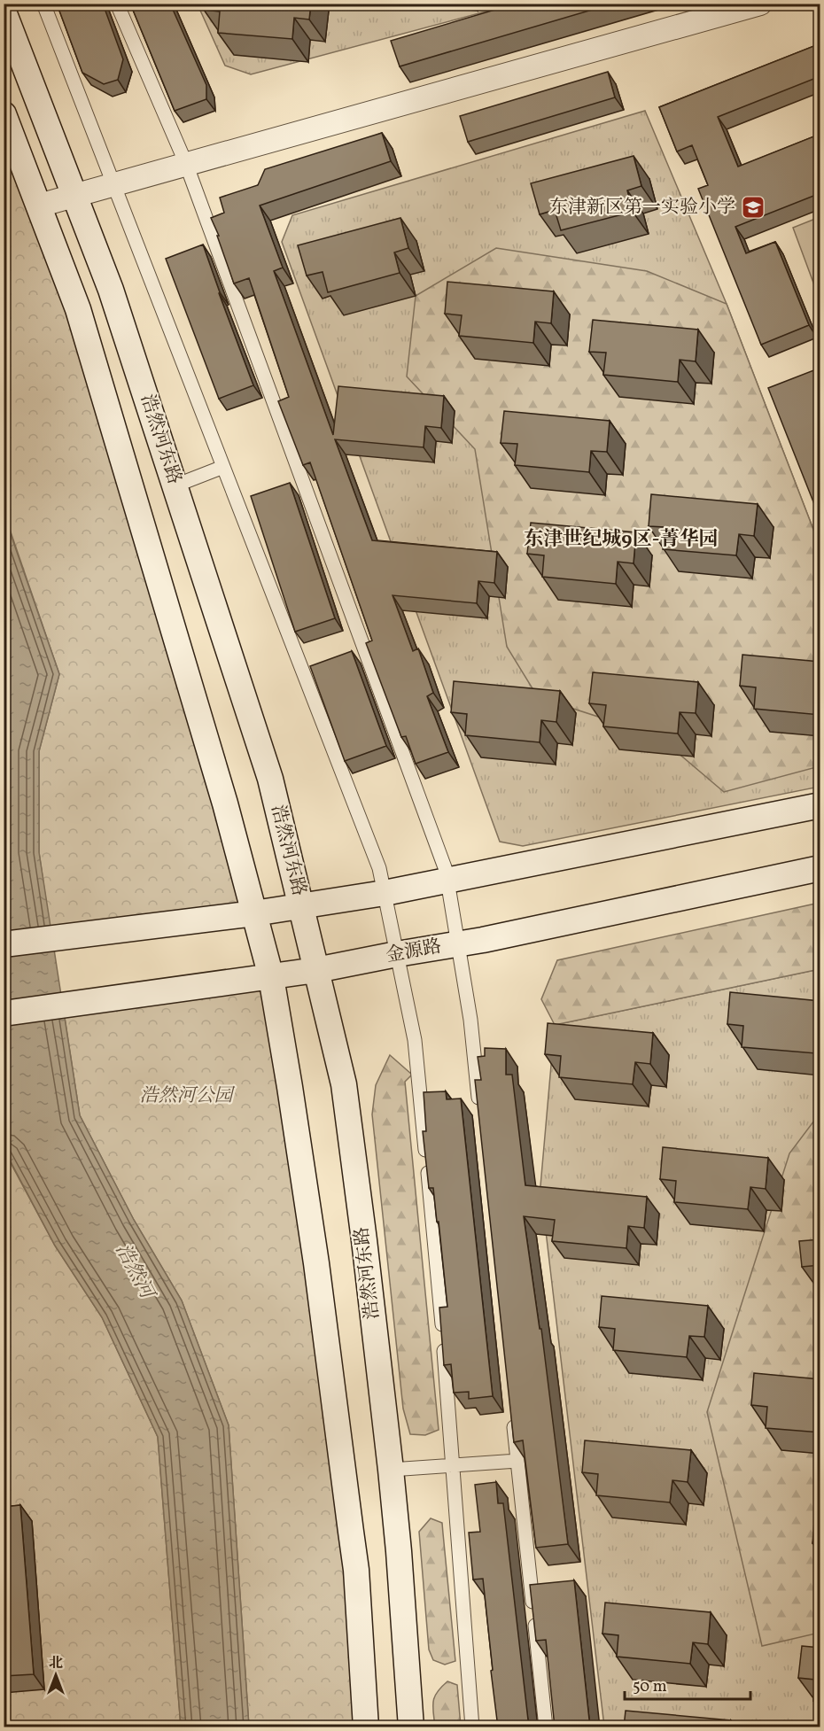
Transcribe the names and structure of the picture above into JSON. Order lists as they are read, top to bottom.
{
  "streets": {
    "main road": ["浩然河东路", "金源路"]
  },
  "crossings": [
    ["浩然河东路", "金源路"]
  ],
  "districts": ["东津世纪城9区-菁华园"],
  "water": ["浩然河"],
  "parks": ["浩然河公园"],
  "places": {
    "school or university": ["东津新区第一实验小学"]
  },
  "scale_bar": "50 m",
  "north": "top"
}
